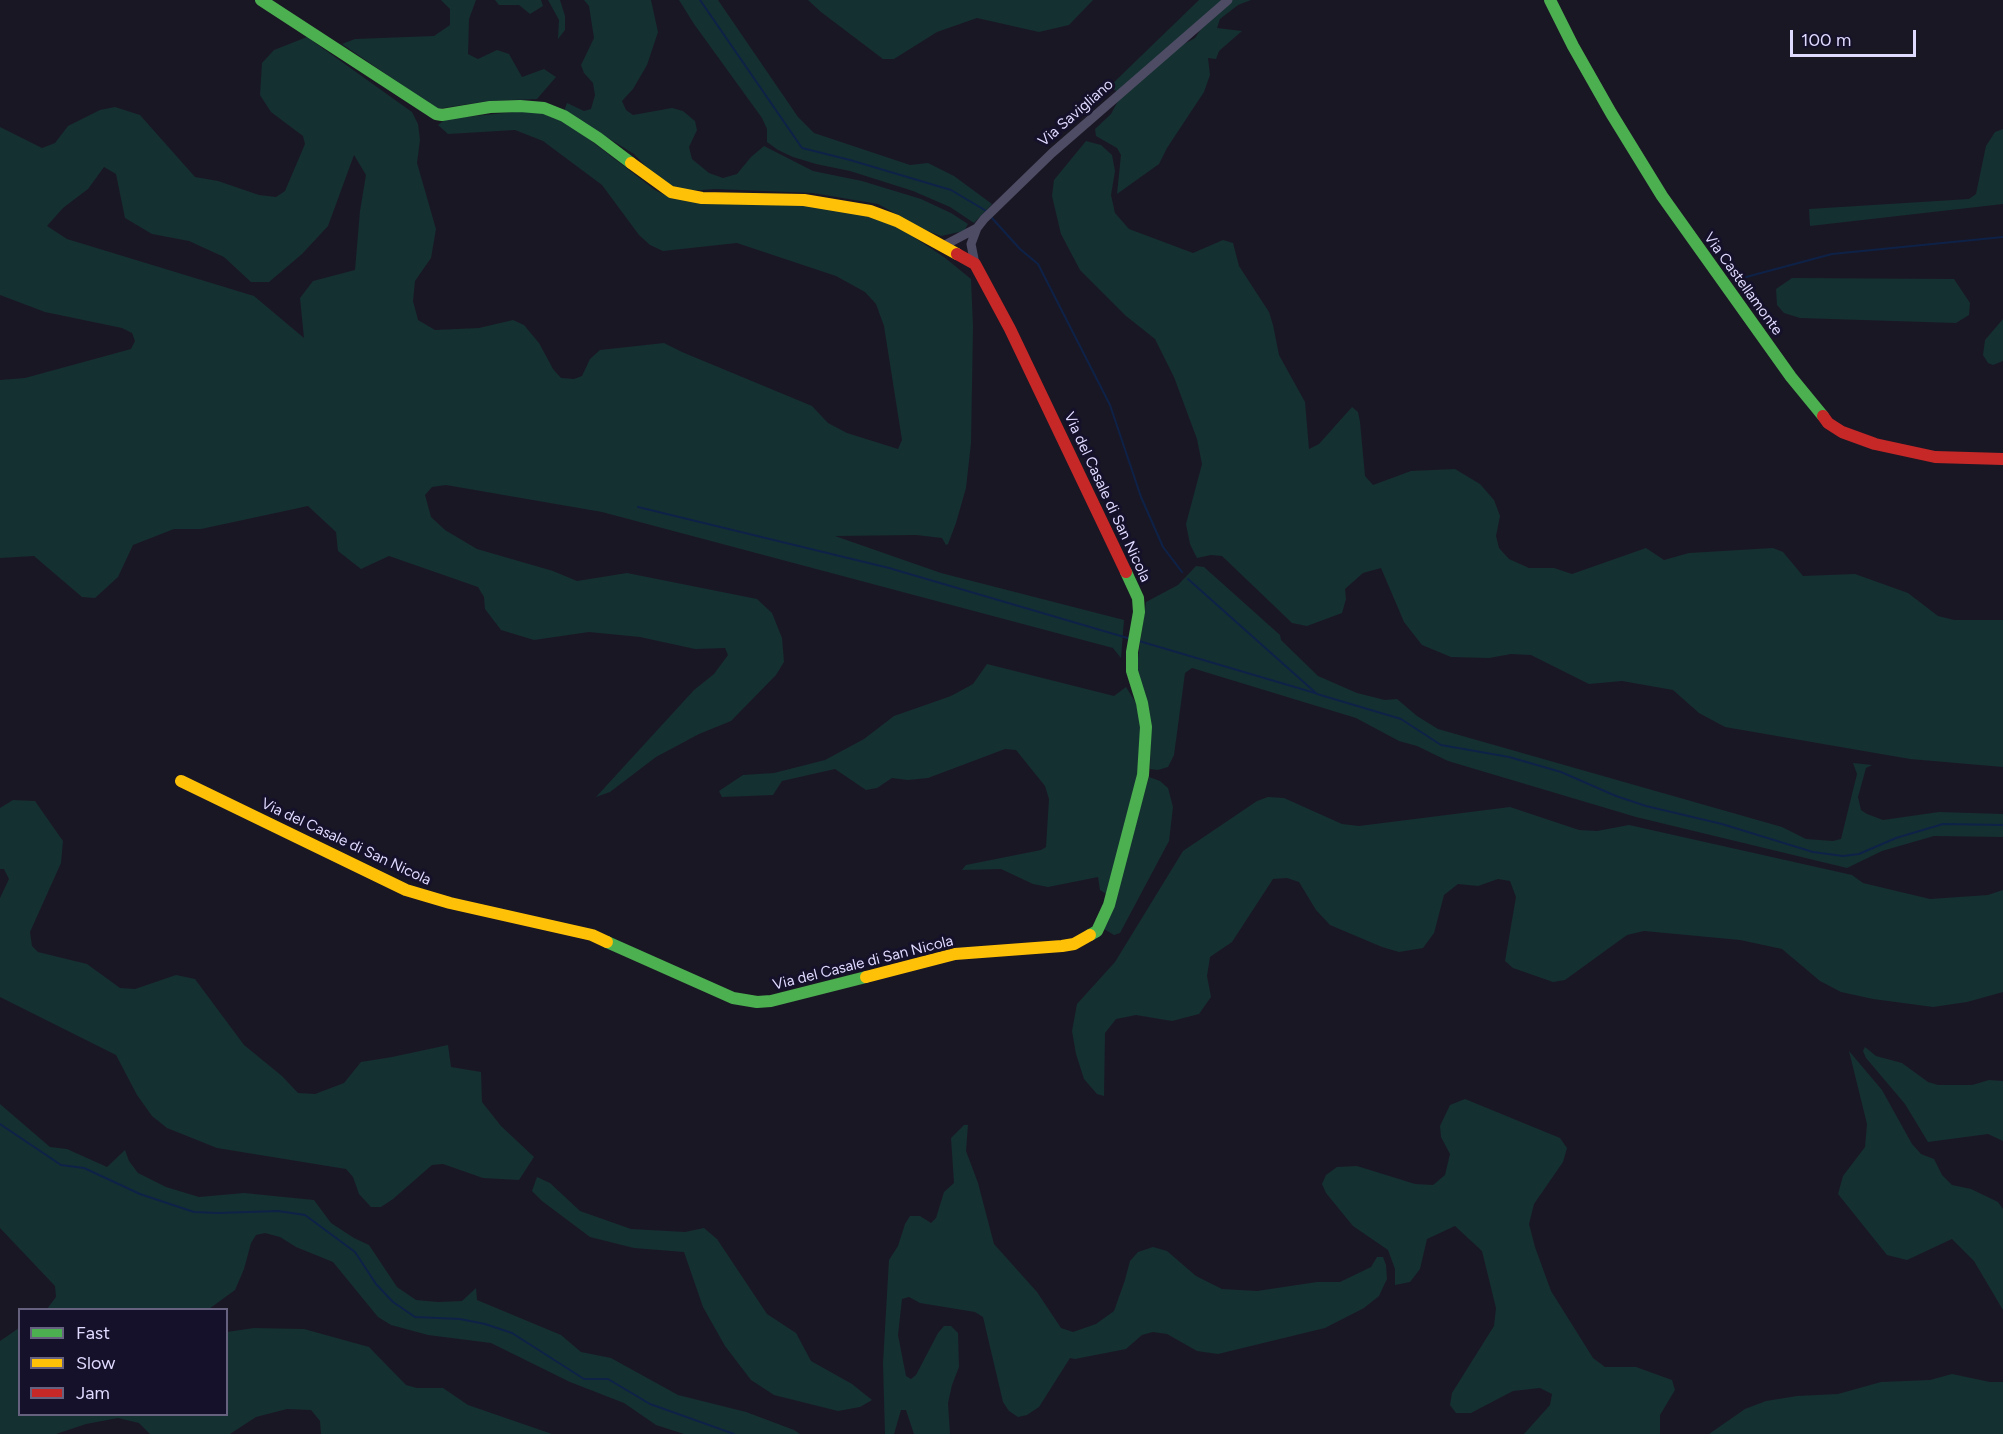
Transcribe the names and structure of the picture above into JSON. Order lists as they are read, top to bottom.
{
  "streets": {
    "street": ["Via Savigliano", "Via Castellamonte", "Via del Casale di San Nicola"]
  },
  "legend": ["Fast", "Slow", "Jam"],
  "scale_bar": "100 m"
}
